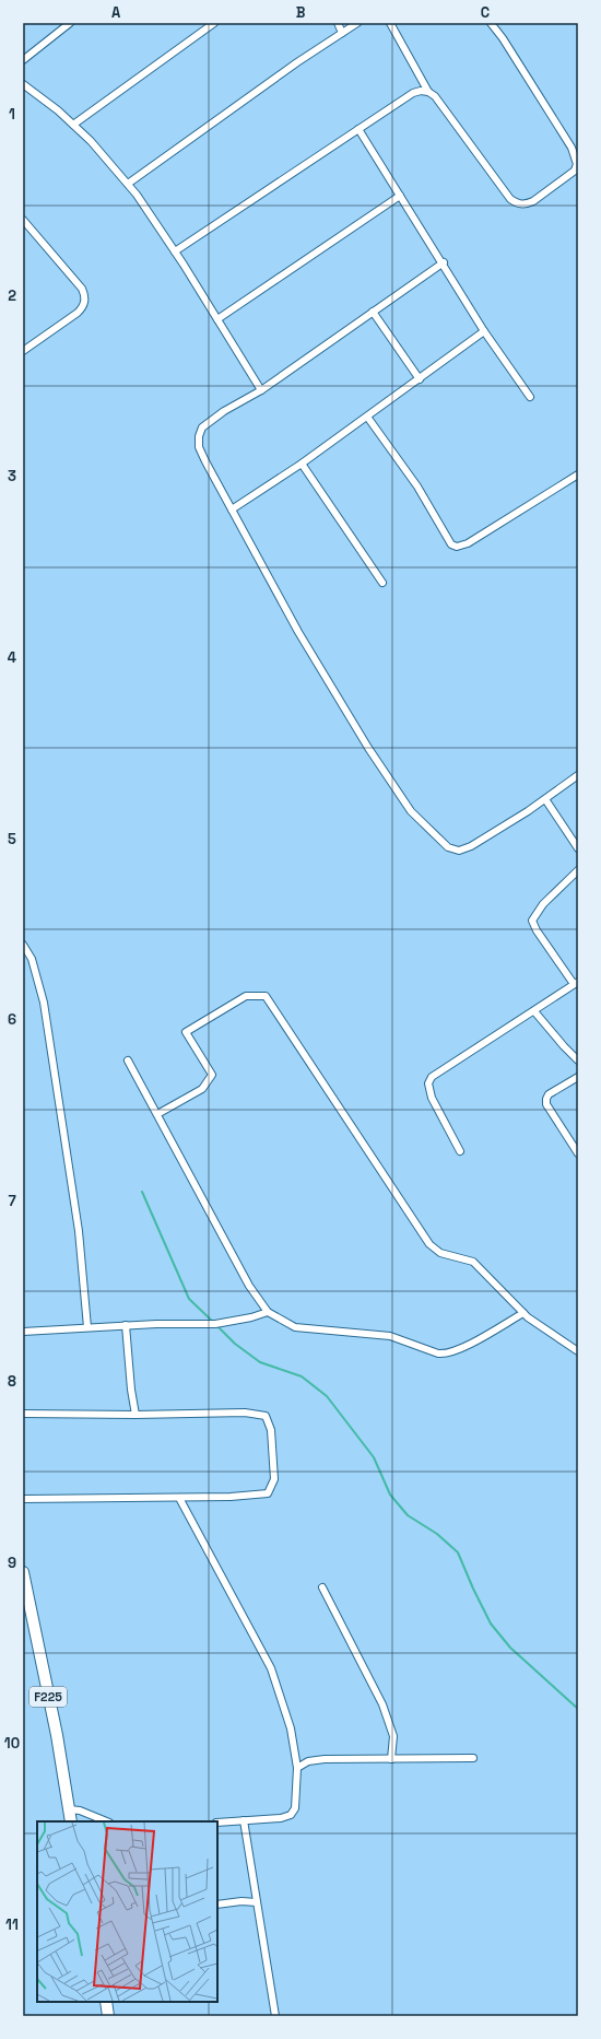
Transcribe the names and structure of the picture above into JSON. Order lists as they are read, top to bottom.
{
  "streets": {
    "main road": ["F225"]
  },
  "grid": {
    "columns": ["A", "B", "C"],
    "rows": [
      "1",
      "2",
      "3",
      "4",
      "5",
      "6",
      "7",
      "8",
      "9",
      "10",
      "11"
    ]
  }
}
